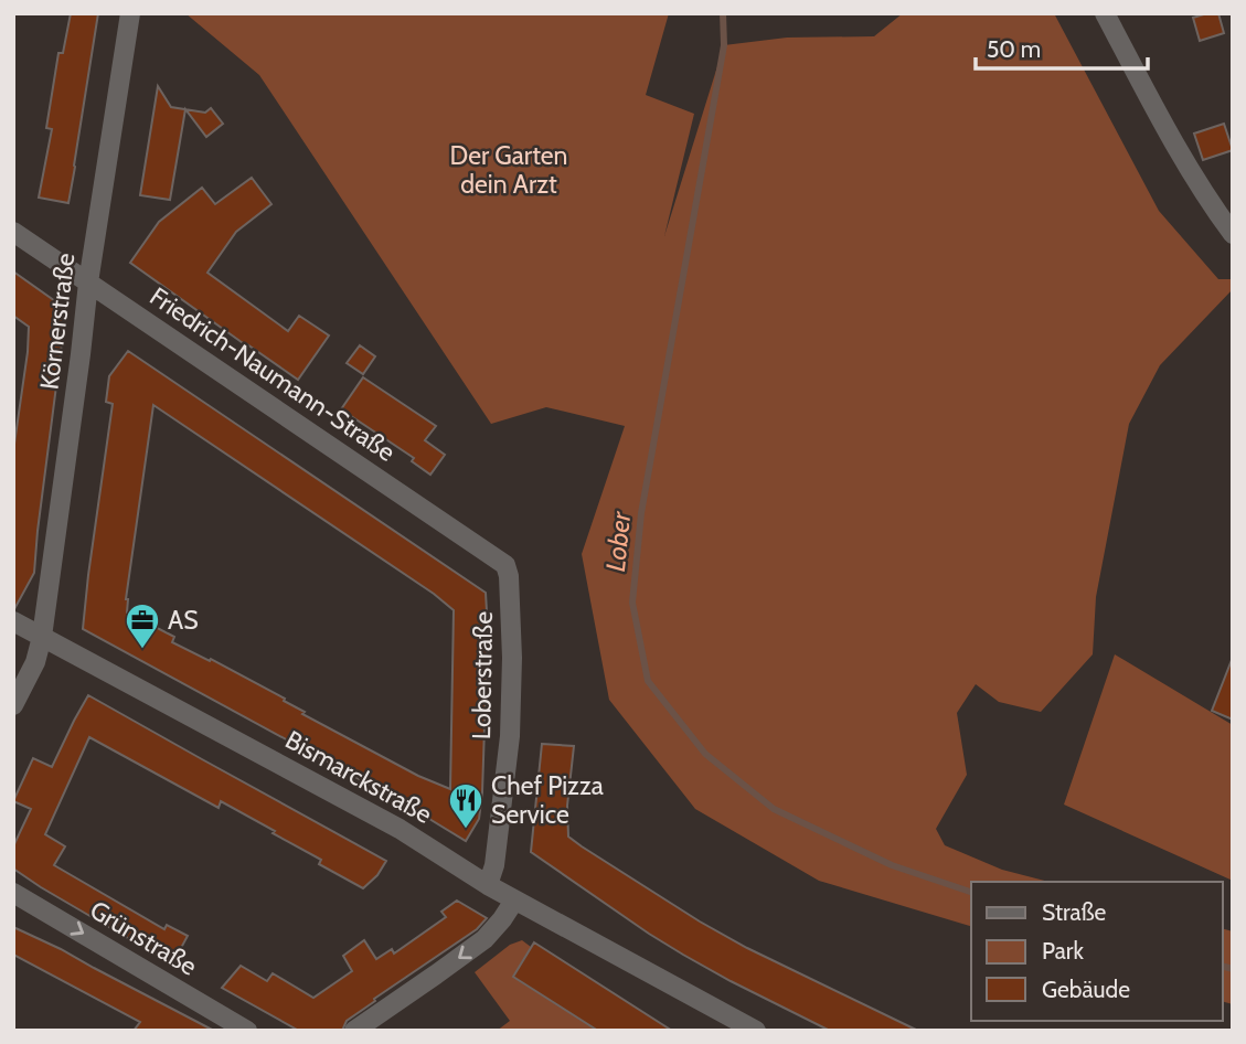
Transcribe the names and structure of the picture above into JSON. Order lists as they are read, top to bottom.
{
  "streets": {
    "street": [
      "Körnerstraße",
      "Friedrich-Naumann-Straße",
      "Loberstraße",
      "Bismarckstraße",
      "Grünstraße"
    ]
  },
  "crossings": [
    ["Körnerstraße", "Friedrich-Naumann-Straße"],
    ["Körnerstraße", "Bismarckstraße"],
    ["Friedrich-Naumann-Straße", "Loberstraße"],
    ["Loberstraße", "Bismarckstraße"]
  ],
  "one_way": ["Grünstraße"],
  "water": ["Lober"],
  "parks": ["Der Garten dein Arzt"],
  "places": {
    "office": ["AS"],
    "restaurant": ["Chef Pizza Service"]
  },
  "legend": ["Straße", "Park", "Gebäude"],
  "scale_bar": "50 m"
}
